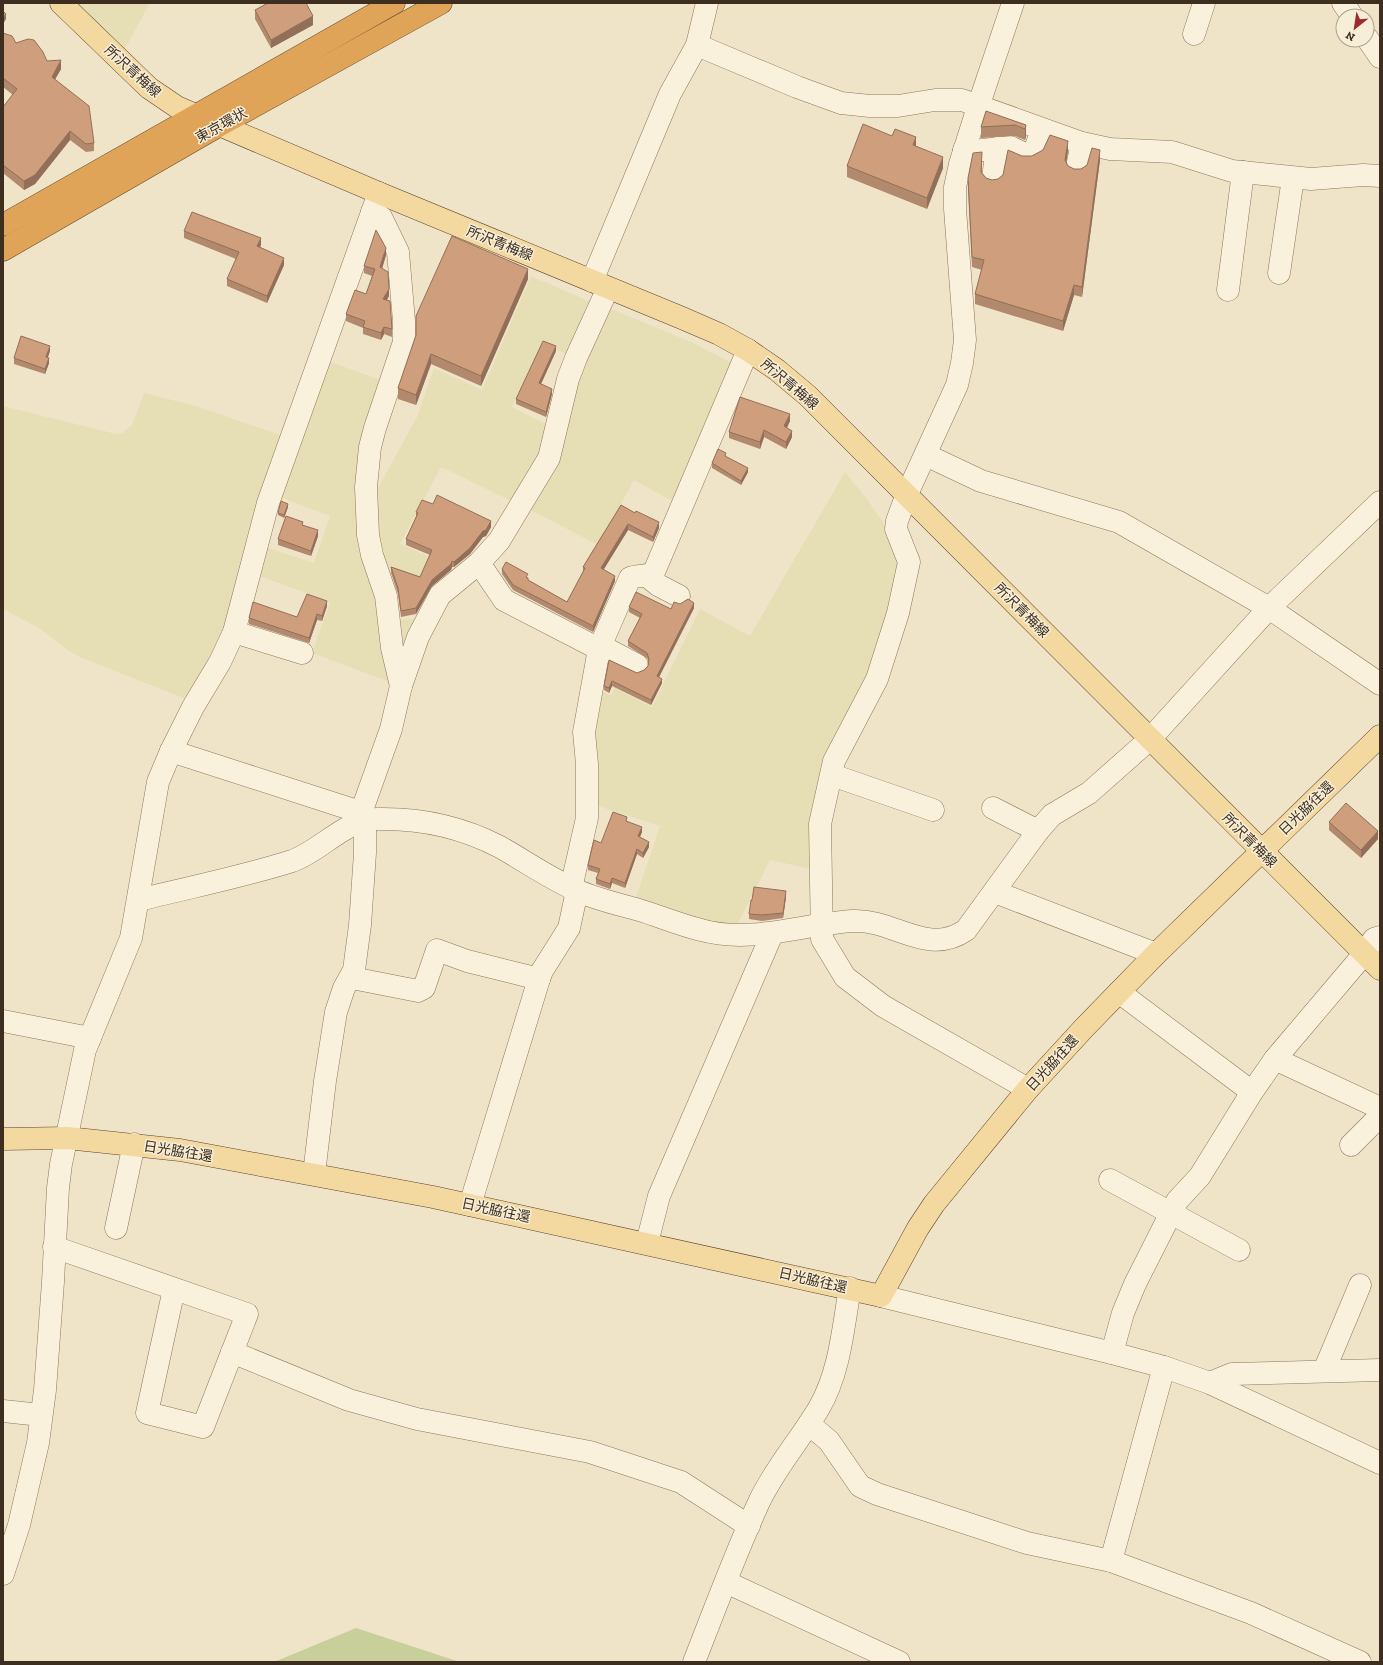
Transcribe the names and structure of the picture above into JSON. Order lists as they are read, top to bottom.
{
  "streets": {
    "highway": ["東京環状"],
    "main road": ["所沢青梅線", "日光脇往還"]
  },
  "crossings": [
    ["所沢青梅線", "東京環状"],
    ["所沢青梅線", "日光脇往還"]
  ],
  "north": "bottom left"
}
